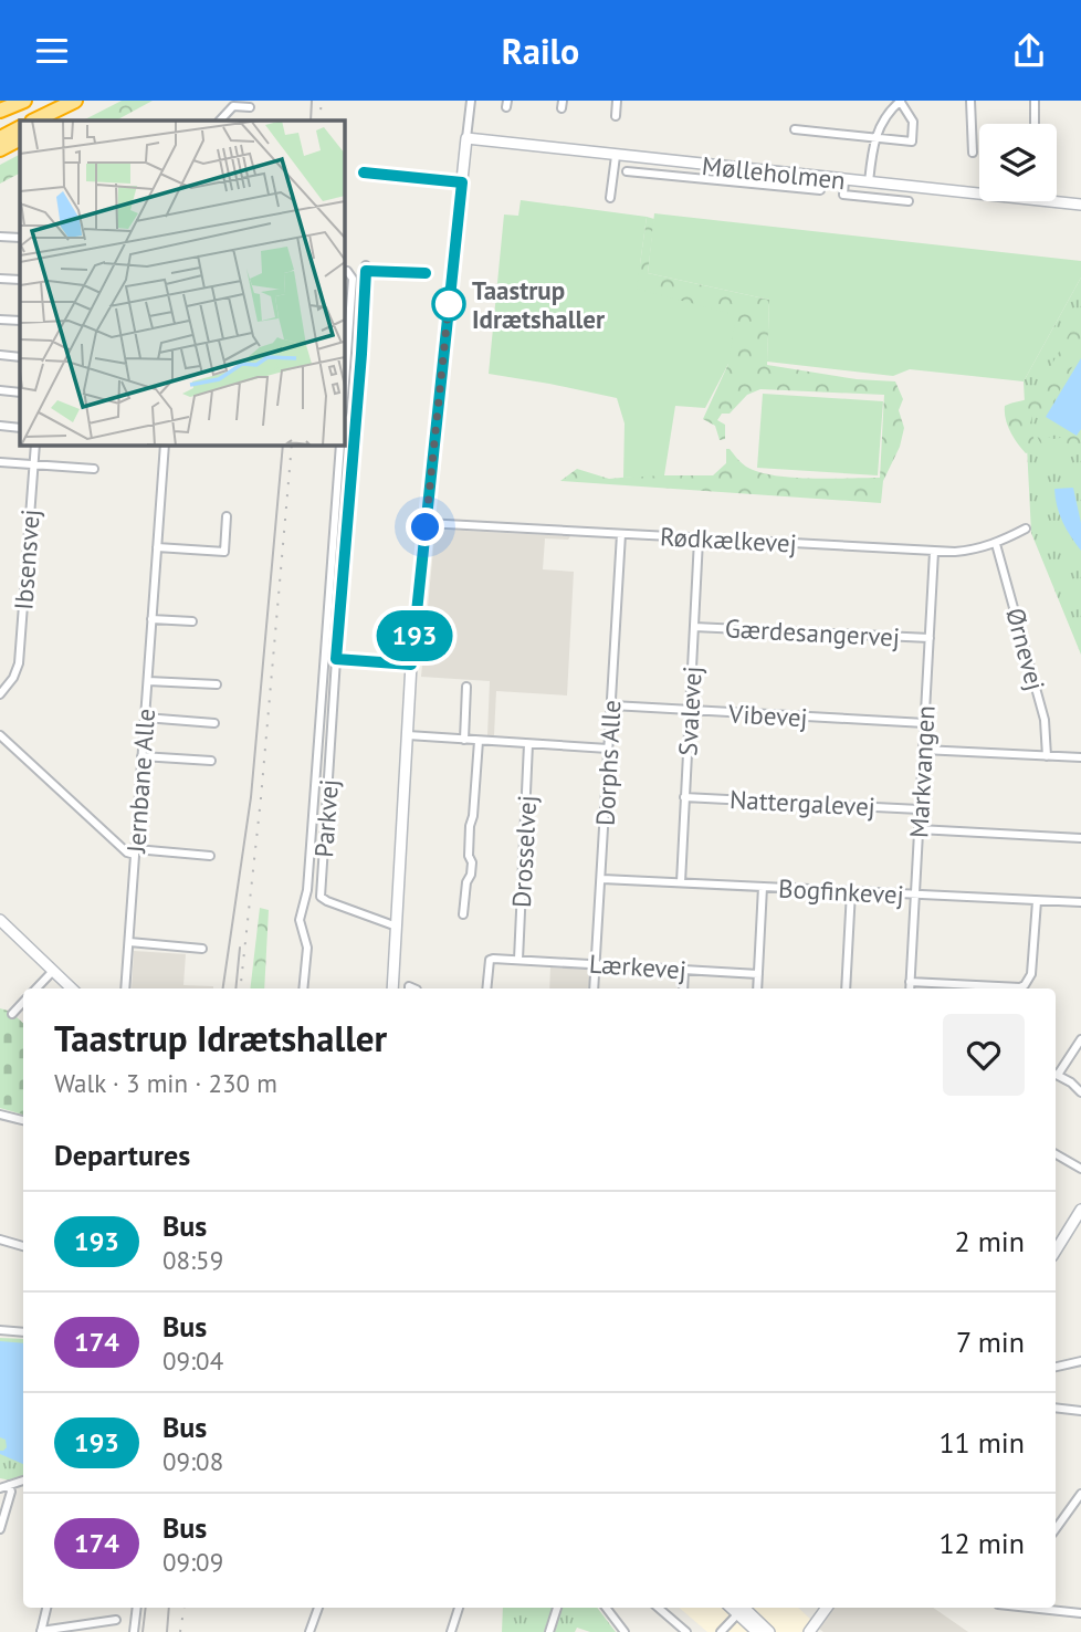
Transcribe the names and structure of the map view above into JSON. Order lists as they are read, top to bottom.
{
  "streets": {
    "street": [
      "Mølleholmen",
      "Rødkælkevej",
      "Ibsensvej",
      "Gærdesangervej",
      "Ørnevej",
      "Svalevej",
      "Vibevej",
      "Dorphs Alle",
      "Markvangen",
      "Jernbane Alle",
      "Nattergalevej",
      "Parkvej",
      "Drosselvej",
      "Bogfinkevej",
      "Lærkevej"
    ]
  },
  "crossings": [
    ["Rødkælkevej", "Ørnevej"],
    ["Rødkælkevej", "Svalevej"],
    ["Rødkælkevej", "Dorphs Alle"],
    ["Rødkælkevej", "Markvangen"],
    ["Gærdesangervej", "Svalevej"],
    ["Gærdesangervej", "Markvangen"],
    ["Svalevej", "Vibevej"],
    ["Svalevej", "Nattergalevej"],
    ["Svalevej", "Bogfinkevej"],
    ["Vibevej", "Dorphs Alle"],
    ["Vibevej", "Markvangen"],
    ["Dorphs Alle", "Bogfinkevej"],
    ["Dorphs Alle", "Lærkevej"],
    ["Markvangen", "Nattergalevej"],
    ["Markvangen", "Bogfinkevej"],
    ["Drosselvej", "Lærkevej"]
  ],
  "places": ["Taastrup Idrætshaller"],
  "lines": ["bus line 193"],
  "page": {
    "header": "Railo",
    "on_map": "193",
    "heading": [
      ["Taastrup Idrætshaller", "Walk · 3 min · 230 m"],
      "Departures"
    ],
    "list": [
      {
        "mark": "193",
        "name": "Bus",
        "note": "08:59",
        "value": "2 min"
      },
      {
        "mark": "174",
        "name": "Bus",
        "note": "09:04",
        "value": "7 min"
      },
      {
        "mark": "193",
        "name": "Bus",
        "note": "09:08",
        "value": "11 min"
      },
      {
        "mark": "174",
        "name": "Bus",
        "note": "09:09",
        "value": "12 min"
      }
    ]
  }
}
